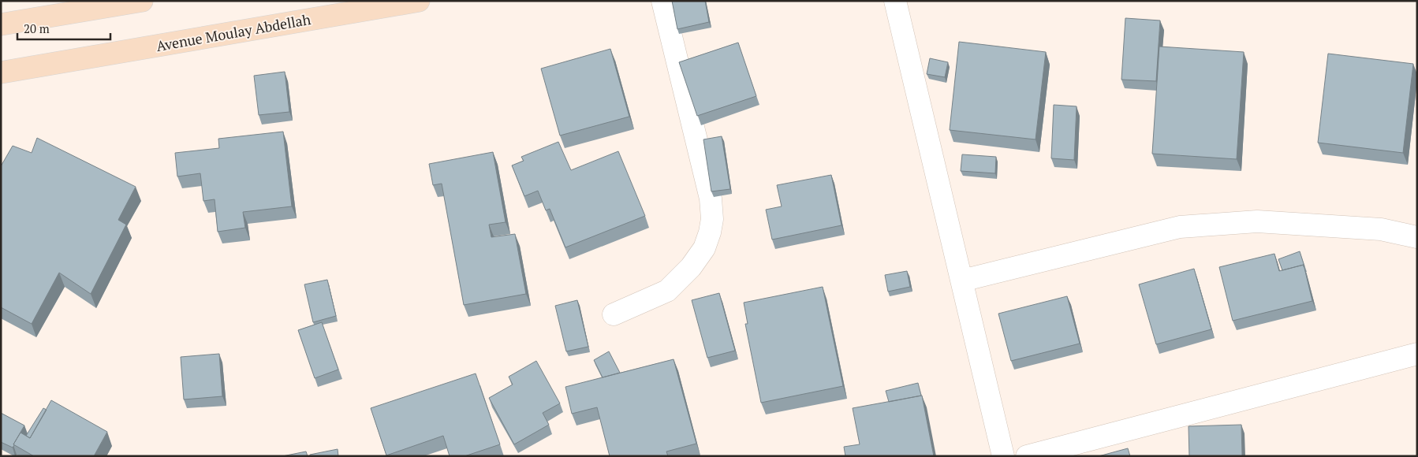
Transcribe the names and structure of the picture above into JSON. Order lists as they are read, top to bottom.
{
  "streets": {
    "main road": ["Avenue Moulay Abdellah"]
  },
  "scale_bar": "20 m"
}
